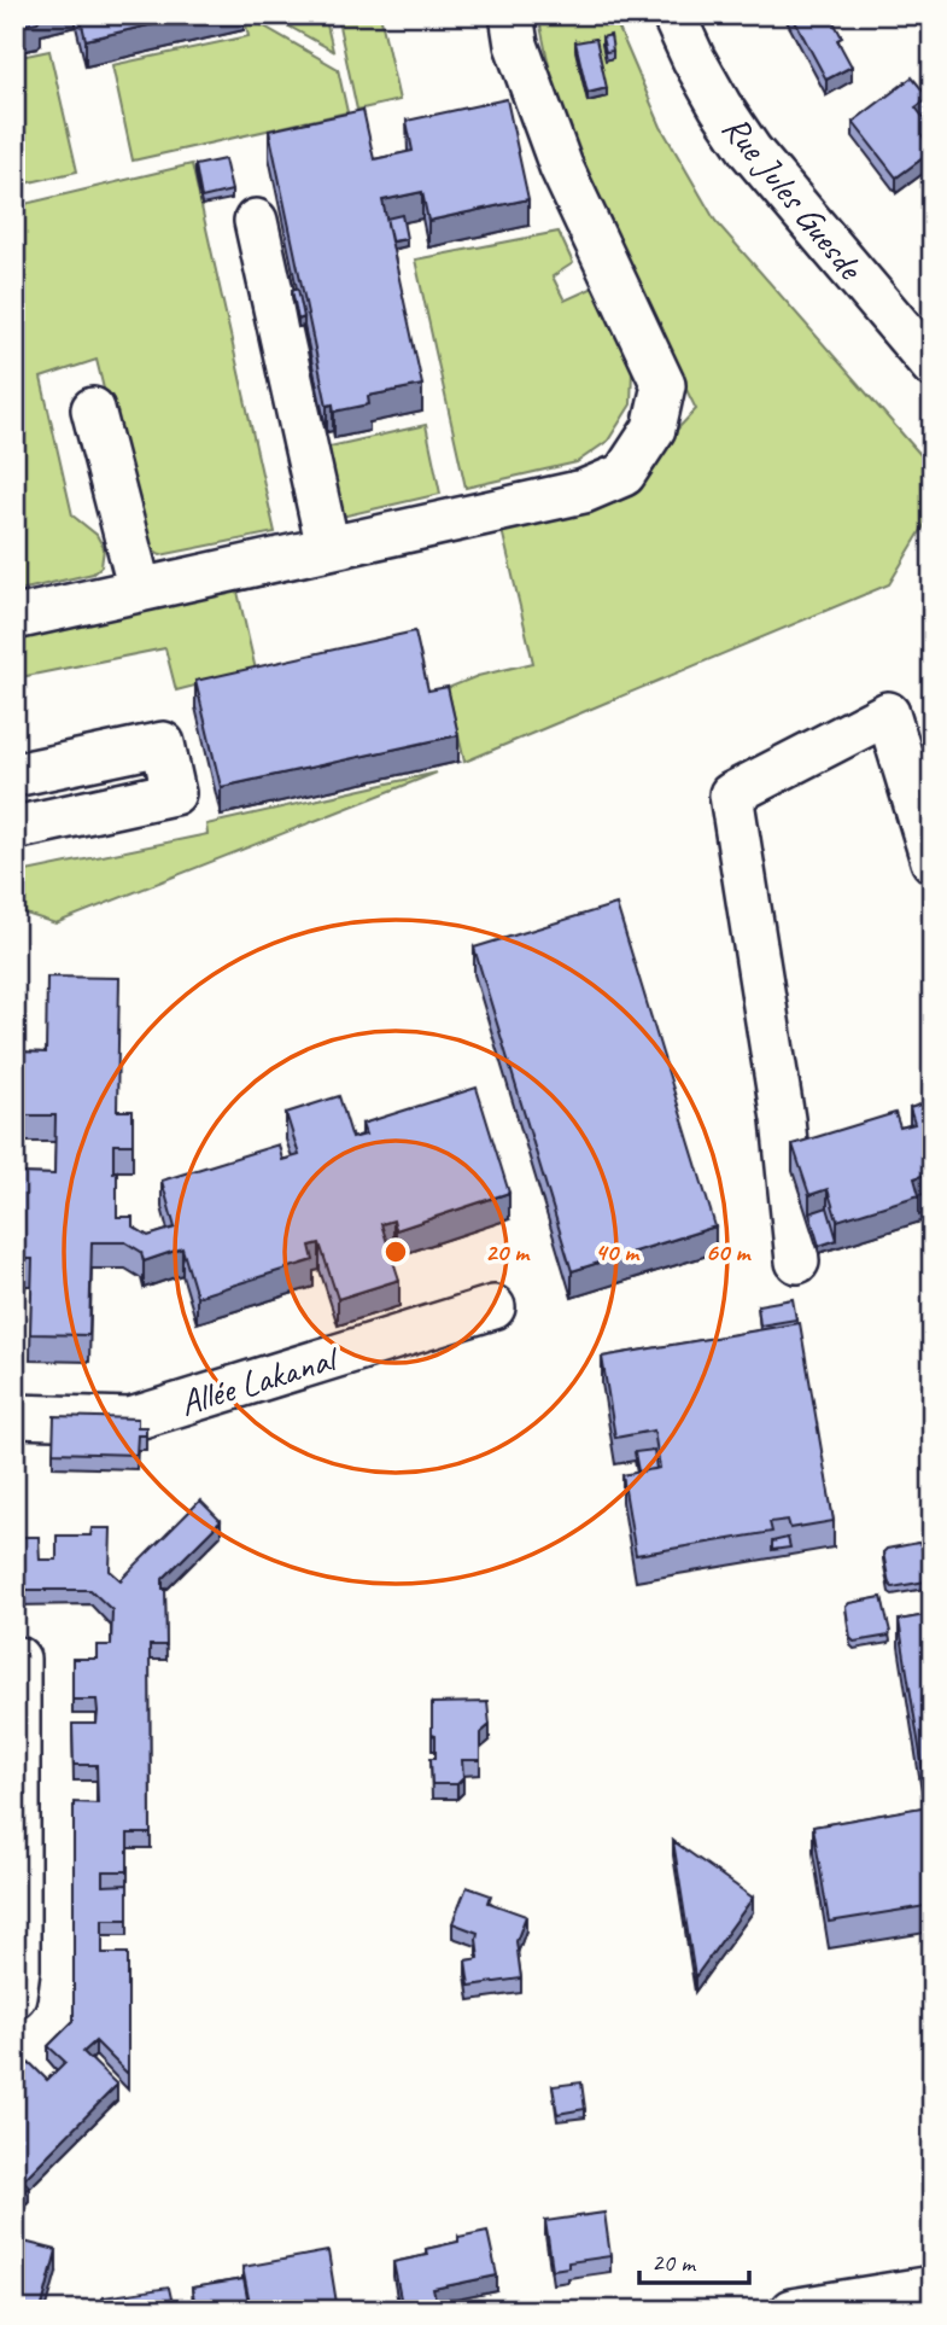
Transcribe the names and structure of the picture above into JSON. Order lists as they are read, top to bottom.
{
  "streets": {
    "street": ["Rue Jules Guesde", "Allée Lakanal"]
  },
  "scale_bar": "20 m",
  "rings": ["20 m", "40 m", "60 m"]
}
